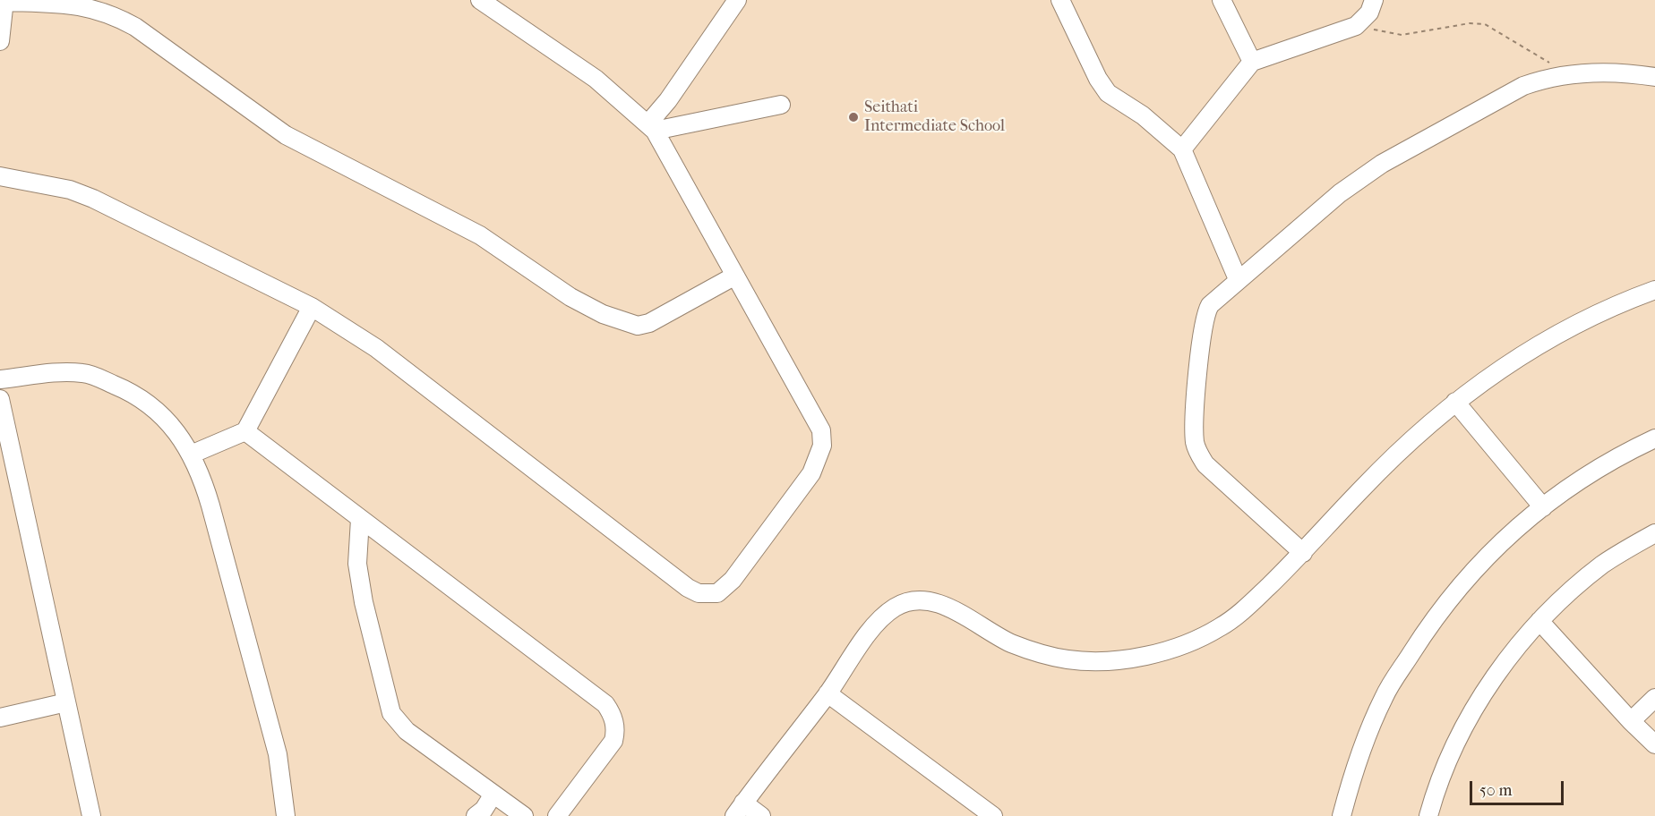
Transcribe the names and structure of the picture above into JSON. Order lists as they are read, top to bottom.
{
  "places": ["Seithati Intermediate School"],
  "scale_bar": "50 m"
}
